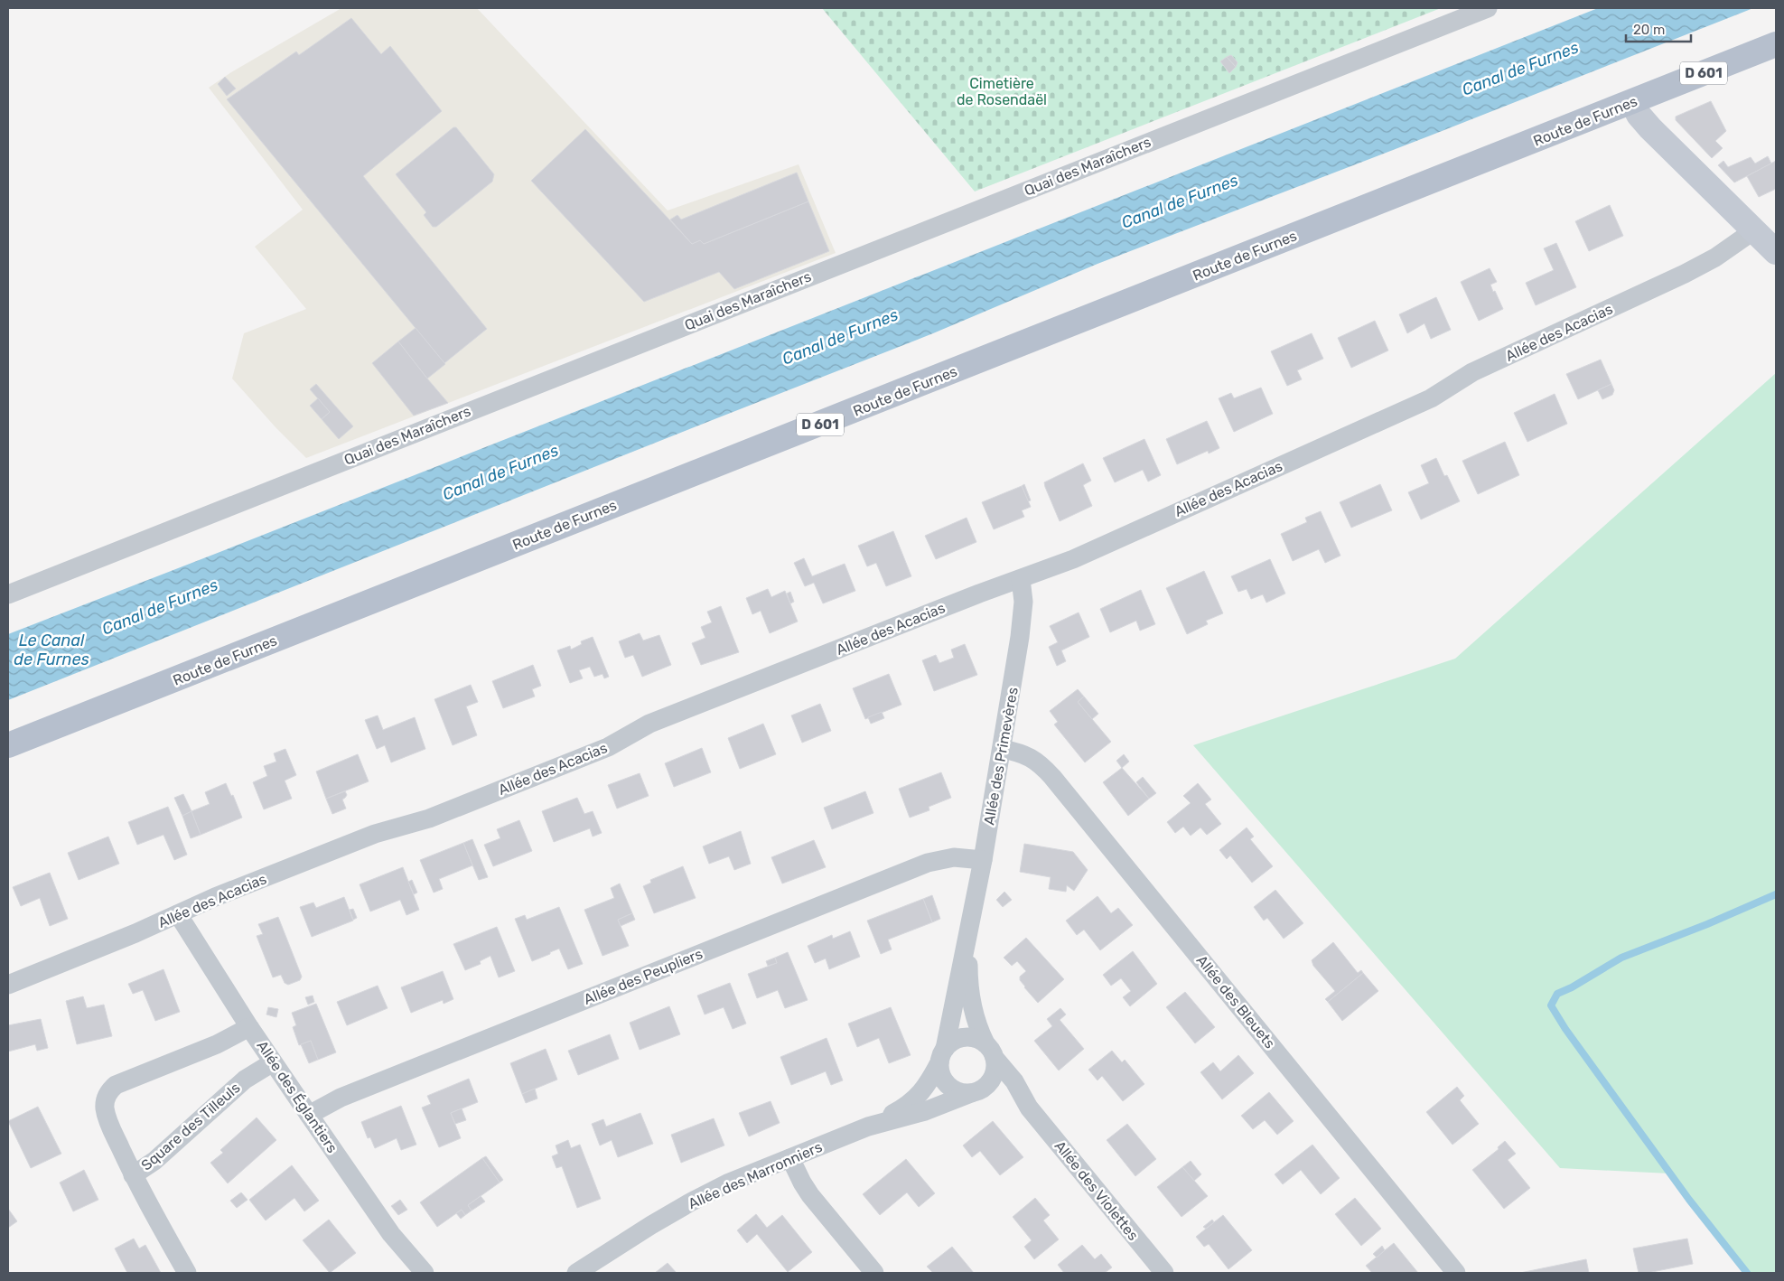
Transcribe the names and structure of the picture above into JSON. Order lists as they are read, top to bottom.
{
  "streets": {
    "main road": ["D 601", "Route de Furnes"],
    "street": [
      "Quai des Maraîchers",
      "Allée des Acacias",
      "Allée des Primevères",
      "Allée des Peupliers",
      "Allée des Bleuets",
      "Allée des Églantiers",
      "Square des Tilleuls",
      "Allée des Marronniers",
      "Allée des Violettes"
    ]
  },
  "crossings": [
    ["Allée des Acacias", "Allée des Primevères"],
    ["Allée des Acacias", "Allée des Églantiers"],
    ["Allée des Primevères", "Allée des Peupliers"],
    ["Allée des Primevères", "Allée des Bleuets"],
    ["Allée des Primevères", "Allée des Marronniers"],
    ["Allée des Primevères", "Allée des Violettes"],
    ["Allée des Peupliers", "Allée des Églantiers"],
    ["Allée des Églantiers", "Square des Tilleuls"],
    ["Allée des Marronniers", "Allée des Violettes"]
  ],
  "water": ["Canal de Furnes", "Le Canal de Furnes"],
  "parks": ["Cimetière de Rosendaël"],
  "scale_bar": "20 m"
}
